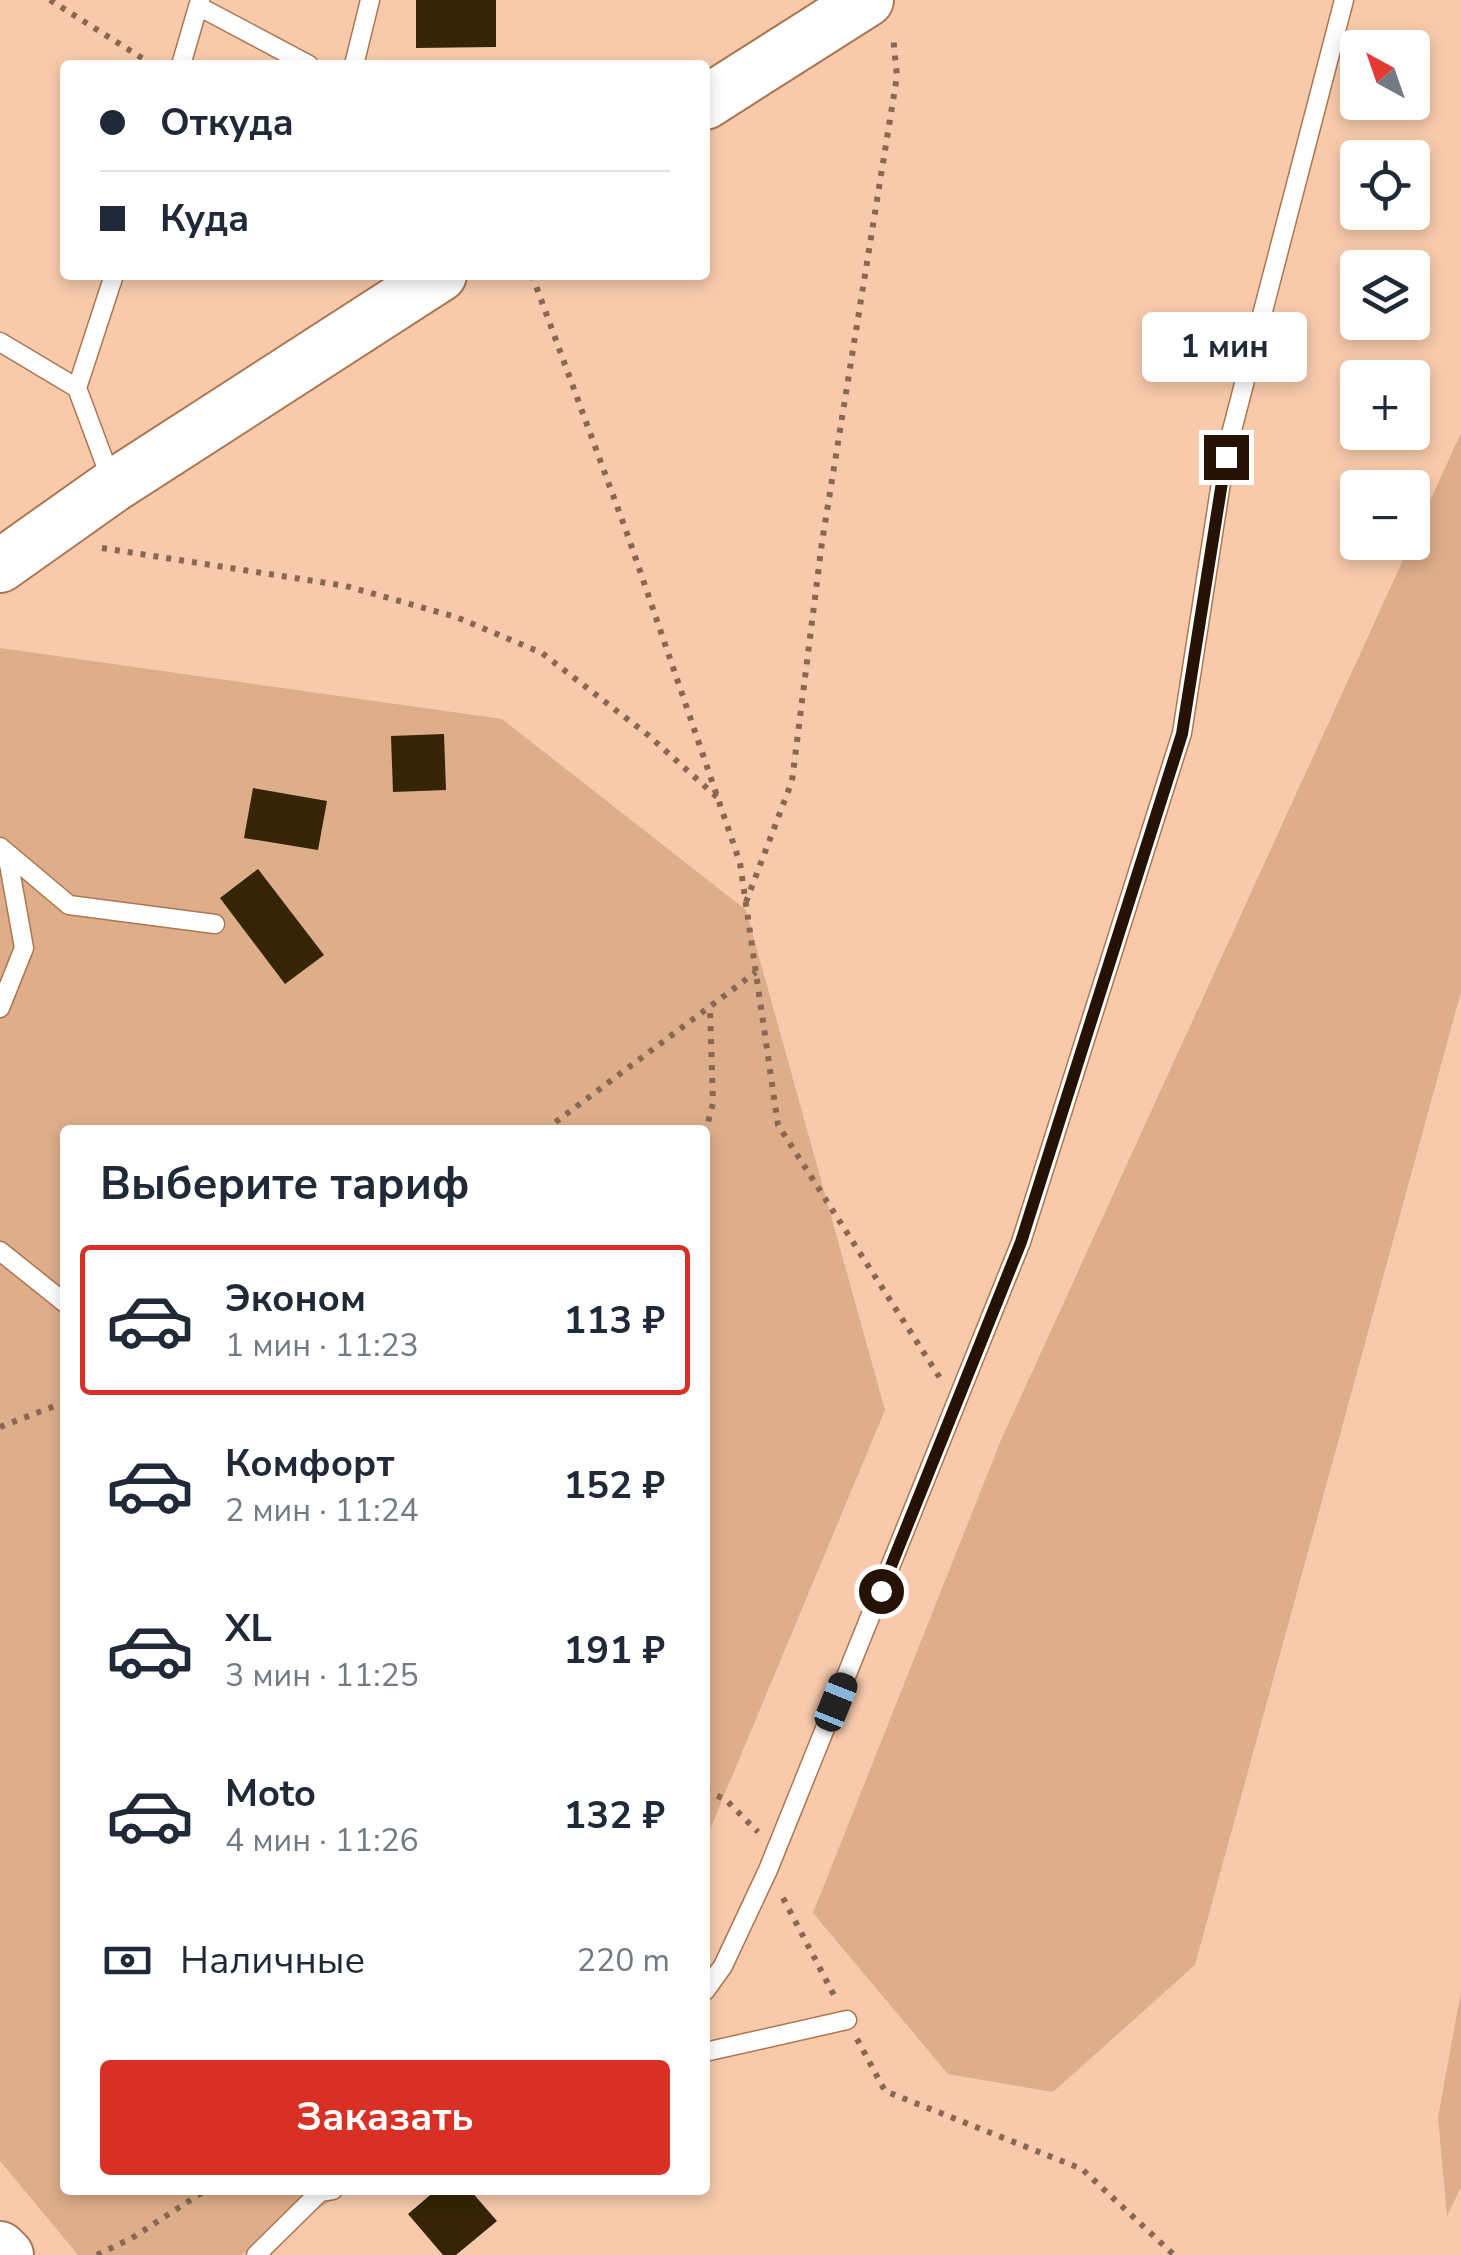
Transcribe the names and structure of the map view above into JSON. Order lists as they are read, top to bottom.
{
  "north": "top left",
  "page": {
    "map_buttons": ["+", "−"],
    "banner": ["Откуда", "Куда"],
    "bubble": "1 мин",
    "heading": "Выберите тариф",
    "list": [
      {
        "name": "Эконом",
        "note": "1 мин · 11:23",
        "value": "113 ₽"
      },
      {
        "name": "Комфорт",
        "note": "2 мин · 11:24",
        "value": "152 ₽"
      },
      {
        "name": "XL",
        "note": "3 мин · 11:25",
        "value": "191 ₽"
      },
      {
        "name": "Moto",
        "note": "4 мин · 11:26",
        "value": "132 ₽"
      }
    ],
    "pay": ["Наличные", "220 m"],
    "buttons": "Заказать"
  }
}
